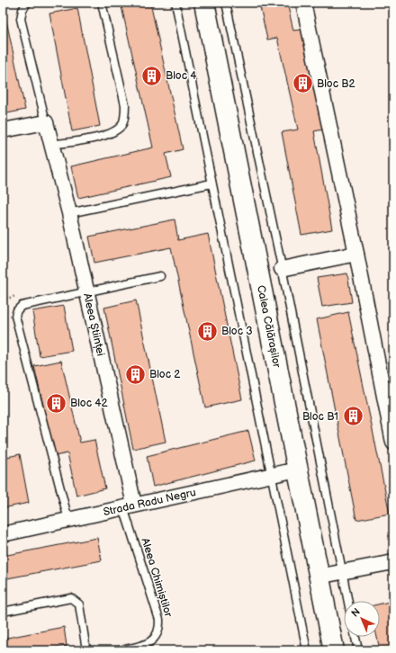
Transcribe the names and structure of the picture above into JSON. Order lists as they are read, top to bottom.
{
  "streets": {
    "main road": ["Calea Călărașilor"],
    "street": ["Aleea Științei", "Strada Radu Negru"],
    "lane": ["Aleea Chimiștilor"]
  },
  "crossings": [
    ["Aleea Științei", "Strada Radu Negru"],
    ["Aleea Științei", "Aleea Chimiștilor"],
    ["Calea Călărașilor", "Strada Radu Negru"],
    ["Strada Radu Negru", "Aleea Chimiștilor"]
  ],
  "places": {
    "building": [
      "Bloc 4",
      "Bloc B2",
      "Bloc 3",
      "Bloc 2",
      "Bloc 42",
      "Bloc B1"
    ]
  },
  "north": "top left"
}
